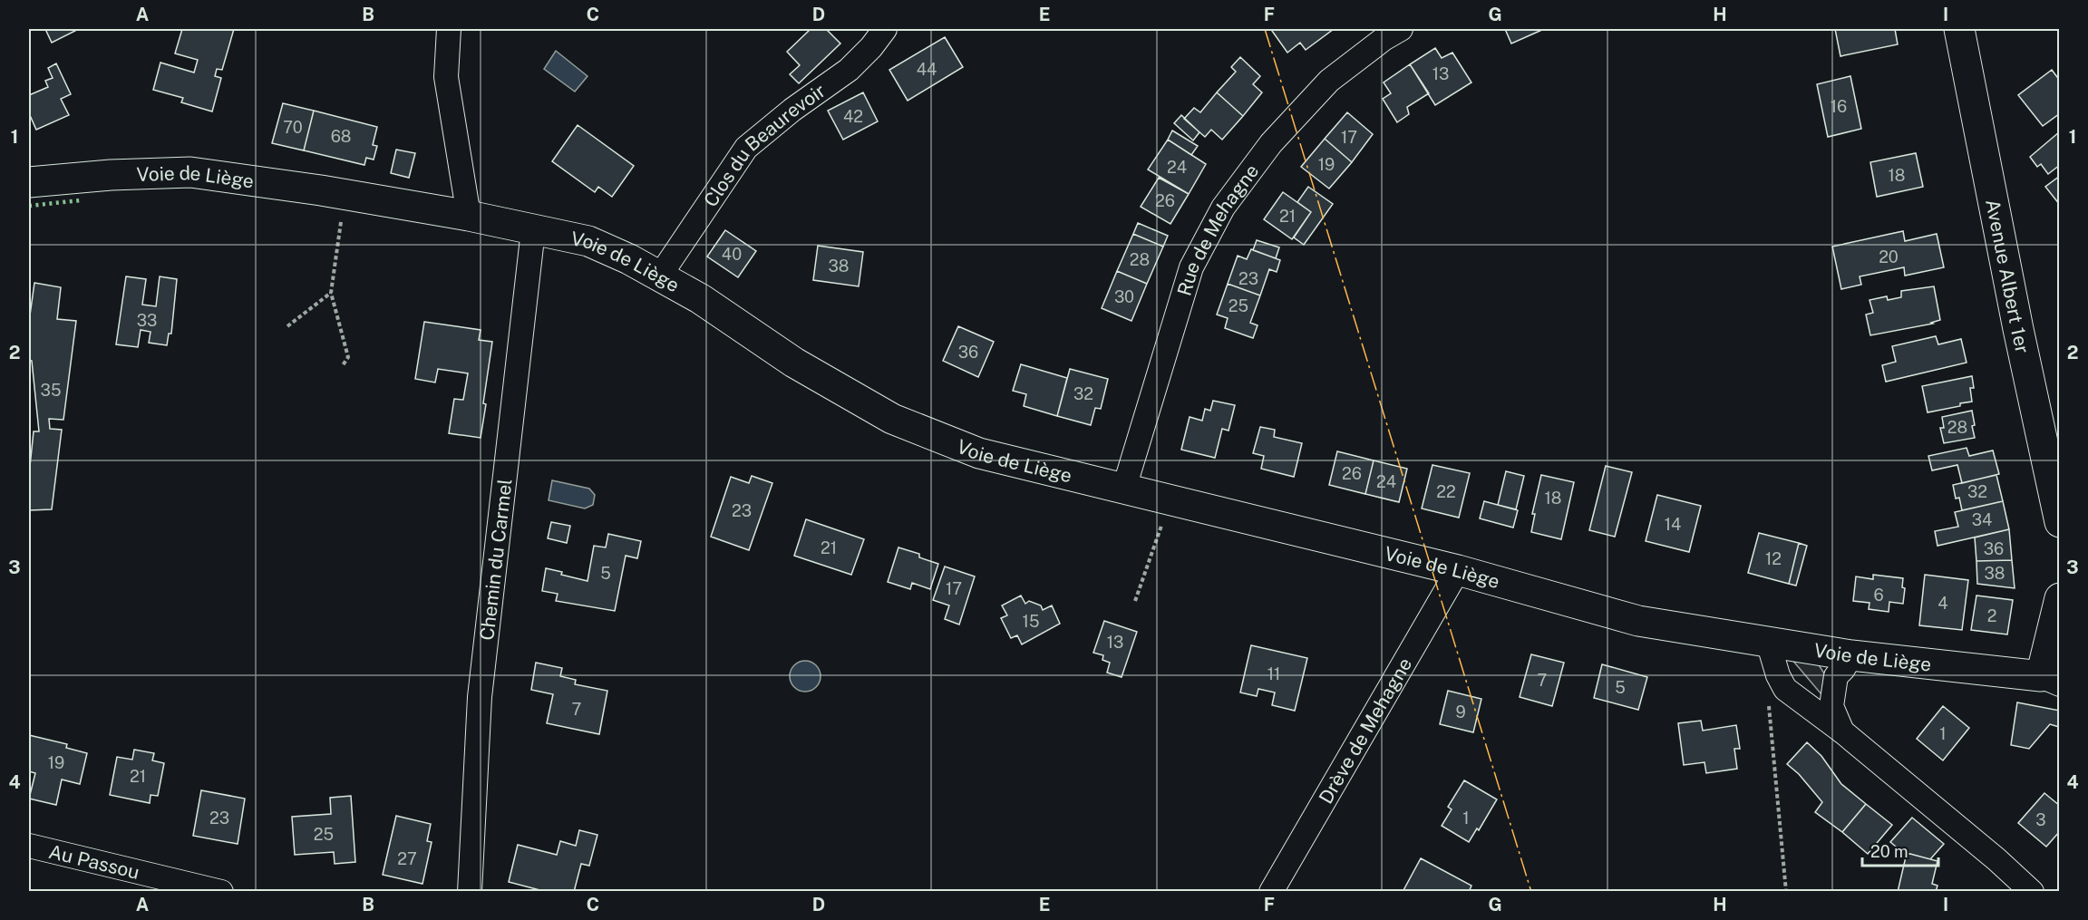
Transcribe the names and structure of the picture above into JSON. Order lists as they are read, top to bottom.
{
  "streets": {
    "street": [
      "Clos du Beaurevoir",
      "Voie de Liège",
      "Rue de Mehagne",
      "Avenue Albert 1er",
      "Chemin du Carmel",
      "Drève de Mehagne",
      "Au Passou"
    ]
  },
  "crossings": [
    ["Clos du Beaurevoir", "Voie de Liège"],
    ["Voie de Liège", "Rue de Mehagne"],
    ["Voie de Liège", "Chemin du Carmel"],
    ["Voie de Liège", "Drève de Mehagne"]
  ],
  "house_numbers": [
    "44",
    "13",
    "16",
    "42",
    "70",
    "68",
    "17",
    "19",
    "24",
    "18",
    "26",
    "21",
    "40",
    "20",
    "28",
    "38",
    "23",
    "30",
    "25",
    "33",
    "36",
    "35",
    "32",
    "28",
    "26",
    "24",
    "22",
    "32",
    "18",
    "23",
    "34",
    "14",
    "21",
    "36",
    "12",
    "5",
    "38",
    "17",
    "6",
    "4",
    "2",
    "15",
    "13",
    "11",
    "7",
    "5",
    "7",
    "9",
    "1",
    "19",
    "21",
    "23",
    "1",
    "3",
    "25",
    "27"
  ],
  "scale_bar": "20 m",
  "grid": {
    "columns": [
      "A",
      "B",
      "C",
      "D",
      "E",
      "F",
      "G",
      "H",
      "I"
    ],
    "rows": [
      "1",
      "2",
      "3",
      "4"
    ]
  }
}
